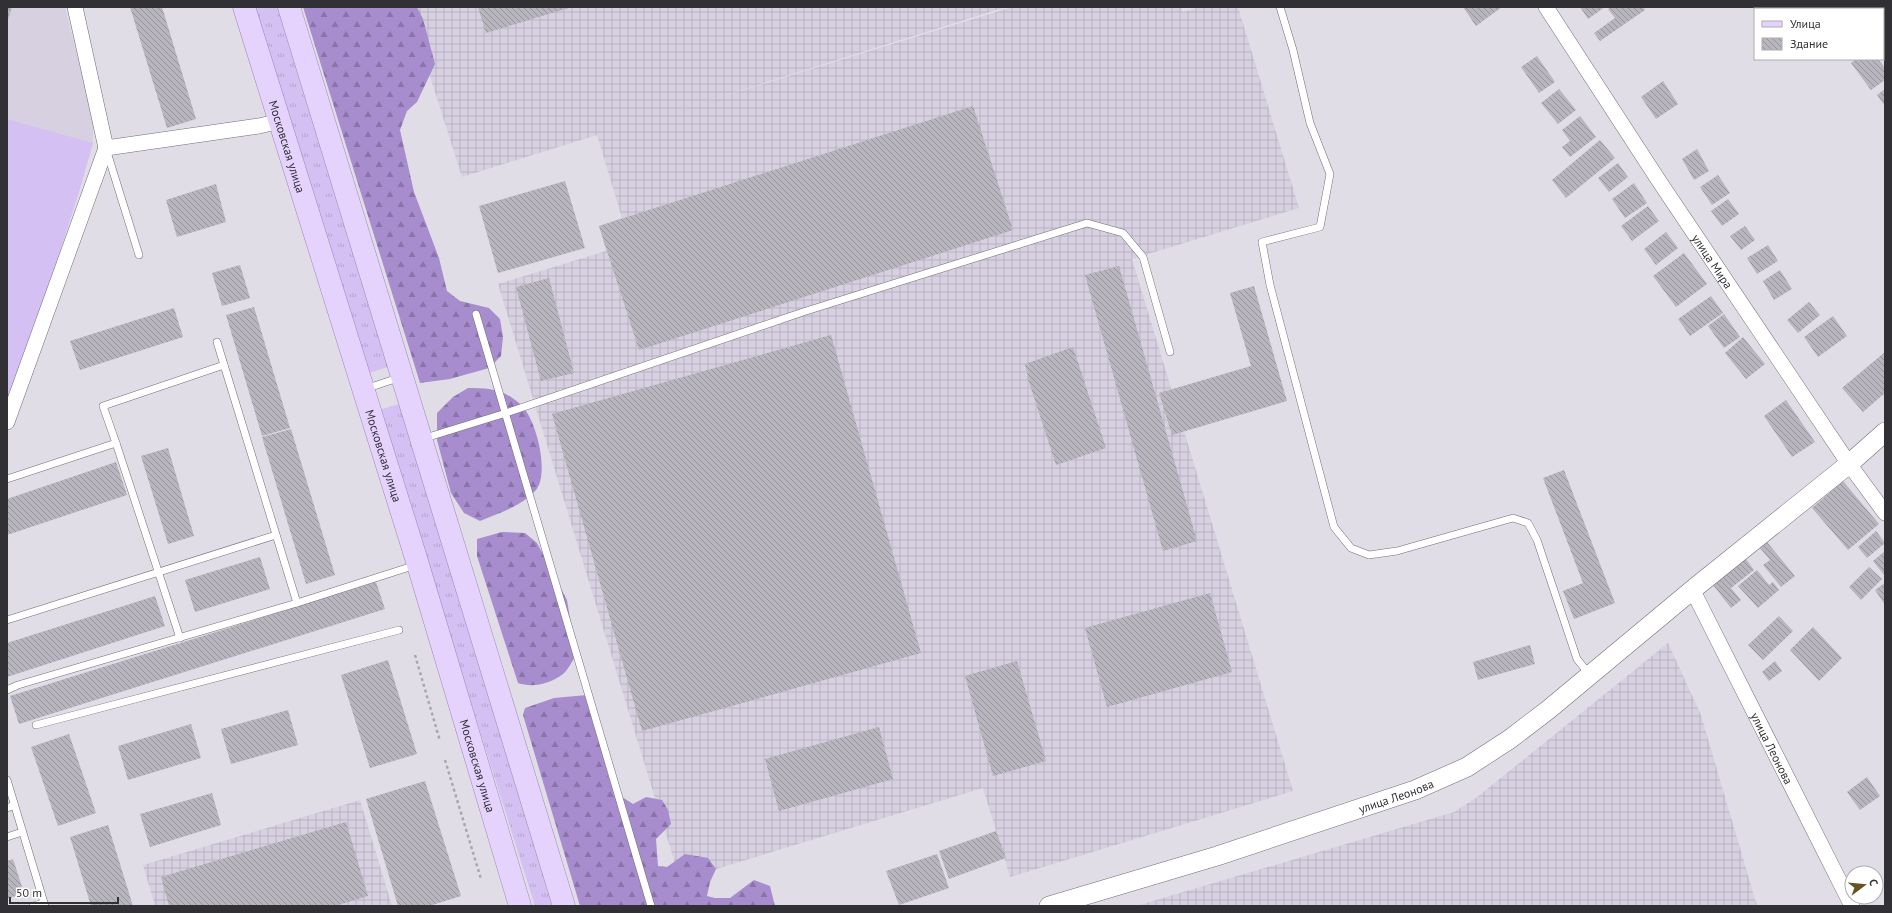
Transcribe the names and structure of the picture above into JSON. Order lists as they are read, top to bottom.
{
  "streets": {
    "main road": ["Московская улица"],
    "street": ["улица Мира", "улица Леонова"]
  },
  "legend": ["Улица", "Здание"],
  "scale_bar": "50 m",
  "north": "right"
}
